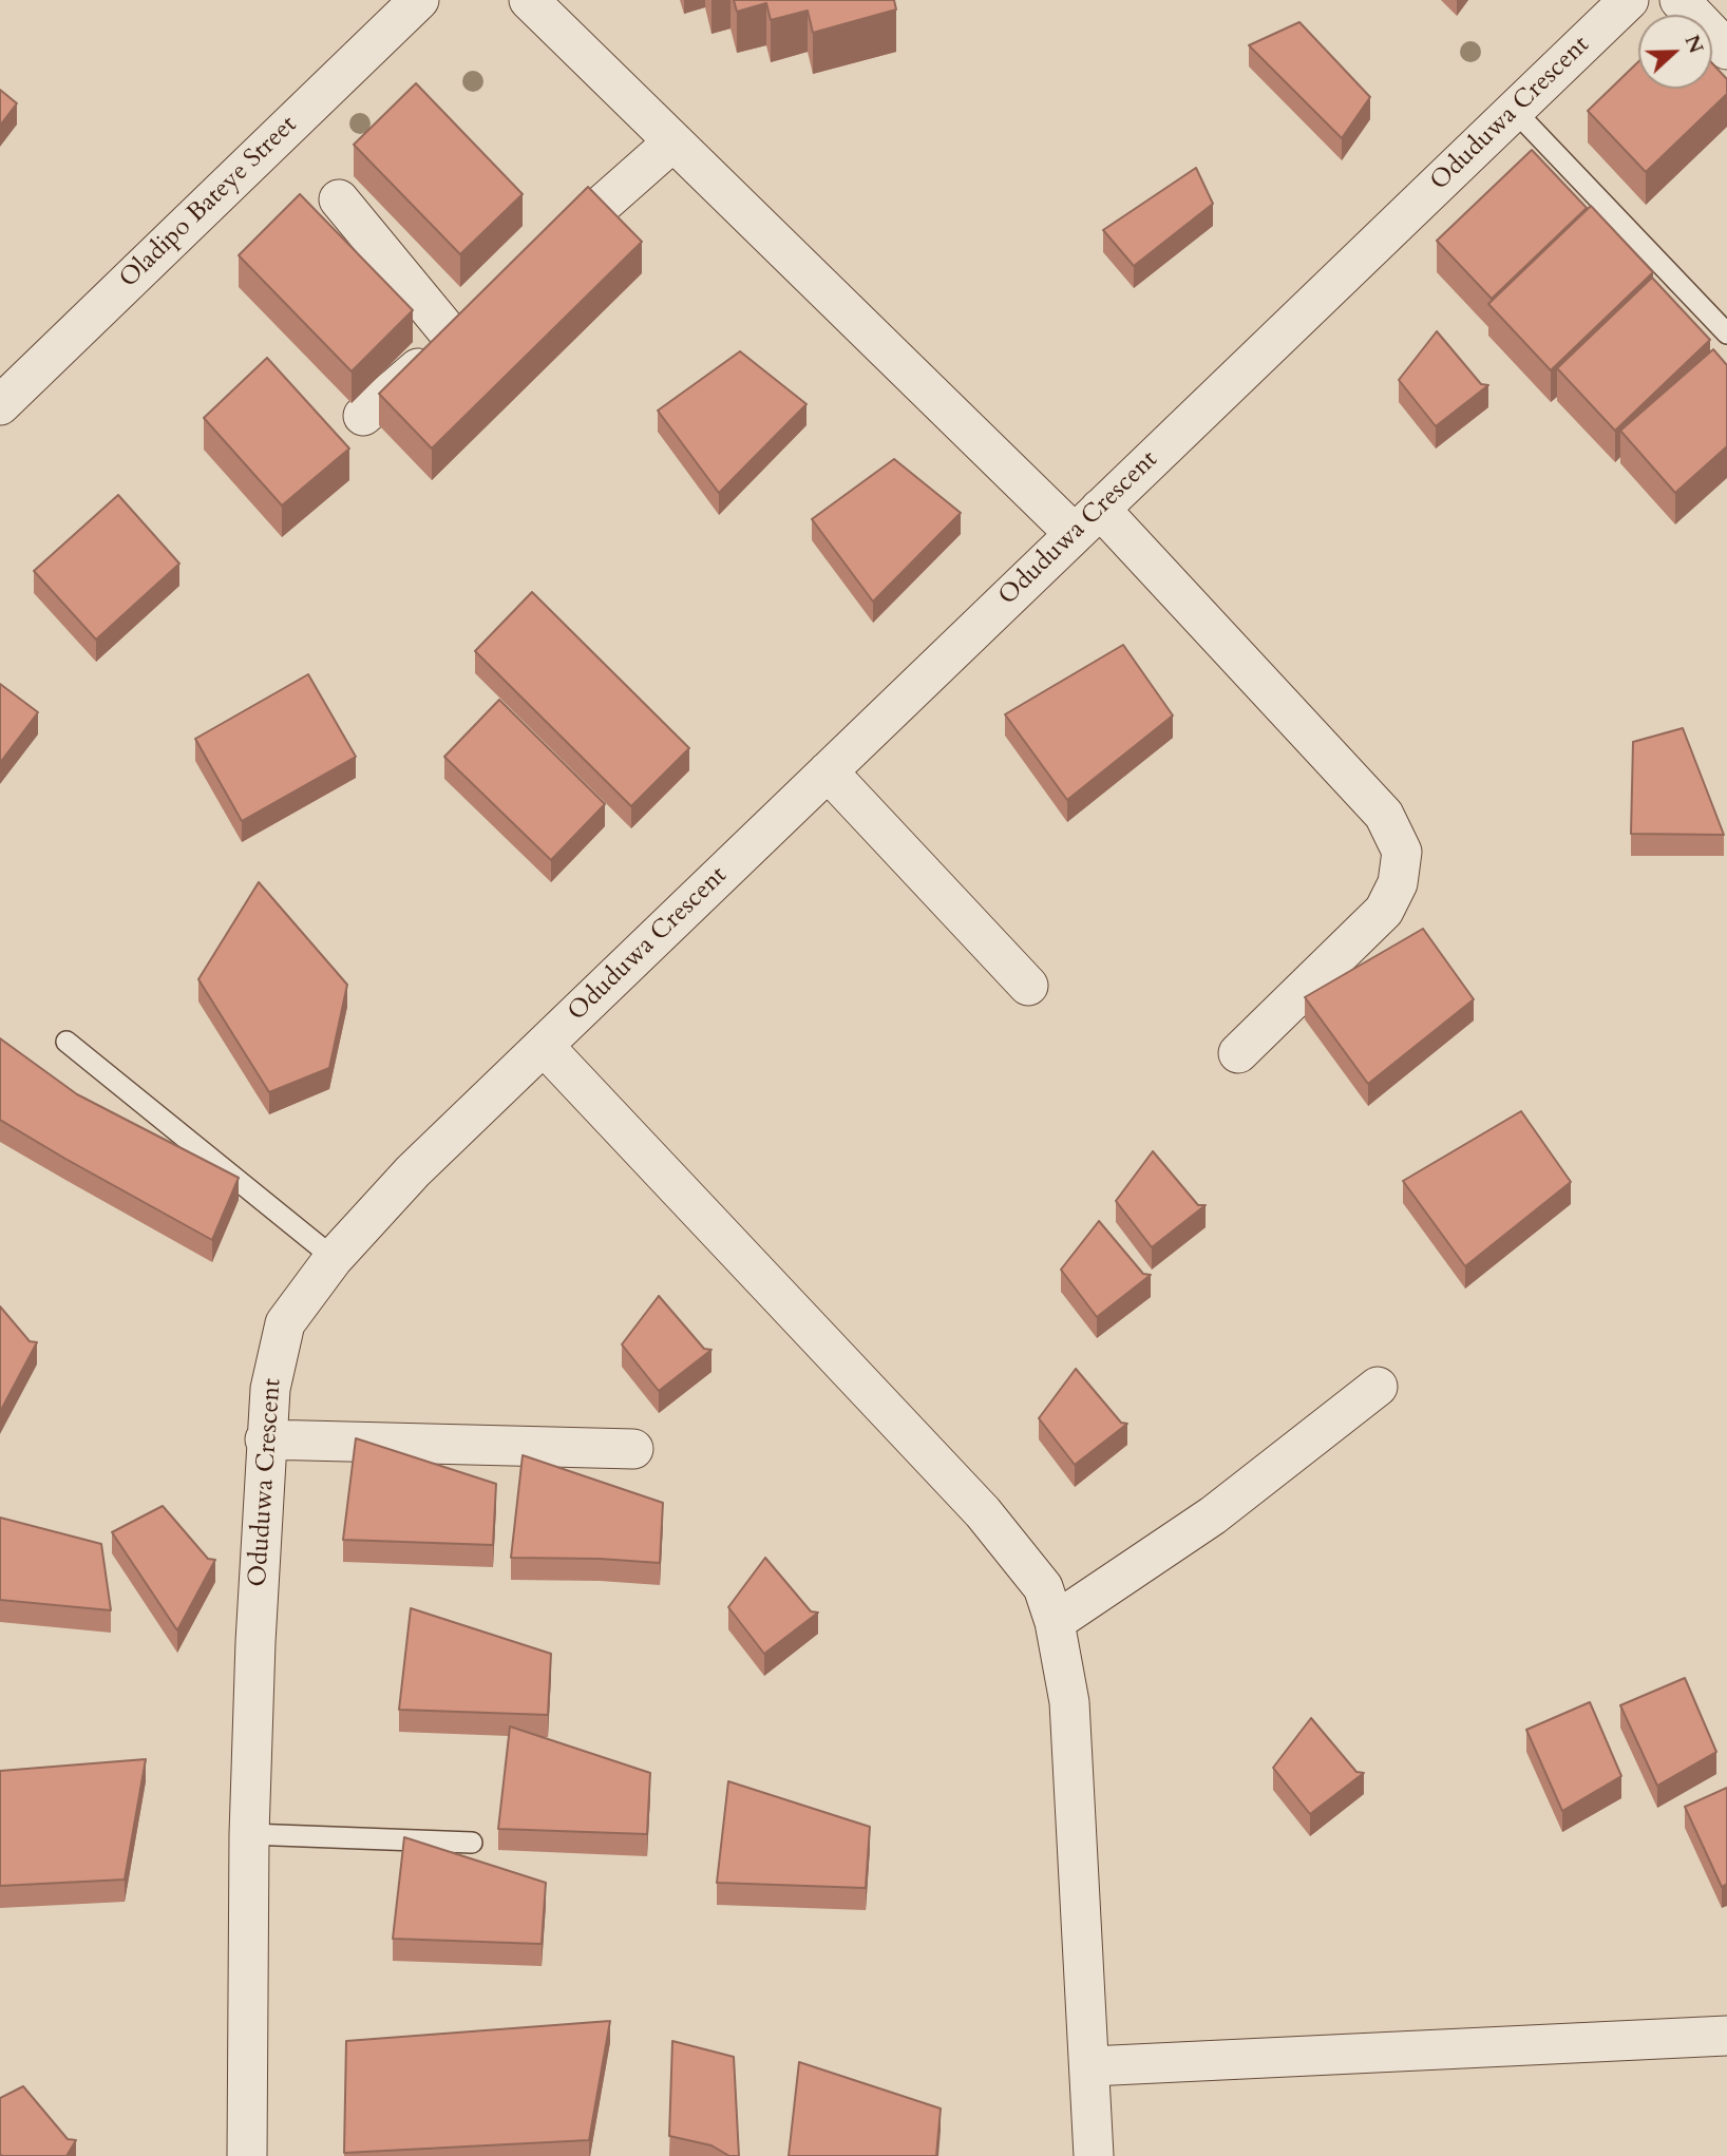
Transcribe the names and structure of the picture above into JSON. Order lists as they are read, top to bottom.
{
  "streets": {
    "street": ["Oduduwa Crescent", "Oladipo Bateye Street"]
  },
  "north": "right"
}
